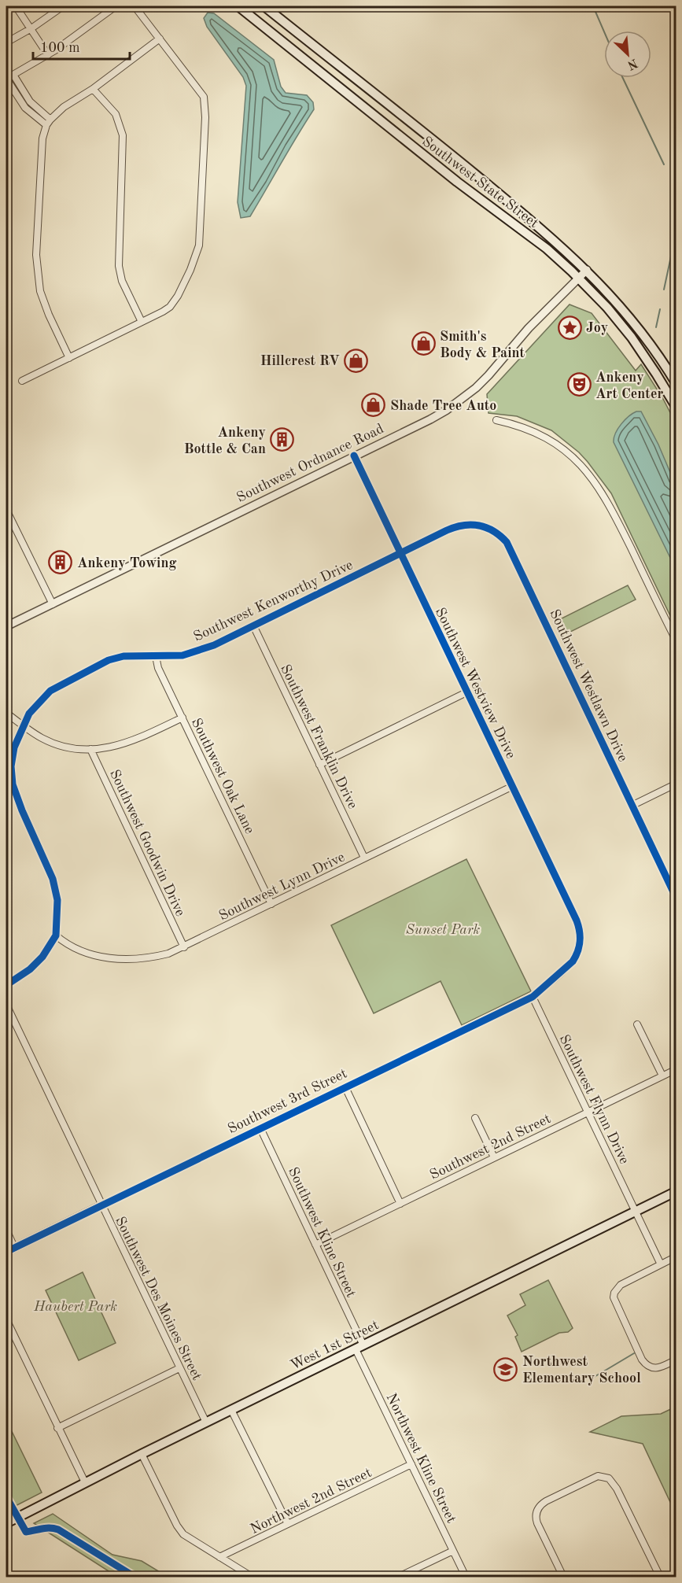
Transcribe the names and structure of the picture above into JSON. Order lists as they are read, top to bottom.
{
  "streets": {
    "main road": ["Southwest State Street", "West 1st Street"],
    "street": [
      "Southwest Ordnance Road",
      "Southwest Kenworthy Drive",
      "Southwest Westview Drive",
      "Southwest Westlawn Drive",
      "Southwest Franklin Drive",
      "Southwest Oak Lane",
      "Southwest Goodwin Drive",
      "Southwest Lynn Drive",
      "Southwest Flynn Drive",
      "Southwest 3rd Street",
      "Southwest 2nd Street",
      "Southwest Kline Street",
      "Southwest Des Moines Street",
      "Northwest Kline Street",
      "Northwest 2nd Street"
    ]
  },
  "crossings": [
    ["Southwest State Street", "Southwest Ordnance Road"],
    ["Southwest Ordnance Road", "Southwest Westview Drive"],
    ["Southwest Kenworthy Drive", "Southwest Westview Drive"],
    ["Southwest Kenworthy Drive", "Southwest Westlawn Drive"],
    ["Southwest Kenworthy Drive", "Southwest Franklin Drive"],
    ["Southwest Kenworthy Drive", "Southwest Oak Lane"],
    ["Southwest Kenworthy Drive", "Southwest Lynn Drive"],
    ["Southwest Westview Drive", "Southwest Lynn Drive"],
    ["Southwest Westview Drive", "Southwest 3rd Street"],
    ["Southwest Franklin Drive", "Southwest Lynn Drive"],
    ["Southwest Oak Lane", "Southwest Lynn Drive"],
    ["Southwest Goodwin Drive", "Southwest Lynn Drive"],
    ["Southwest Flynn Drive", "Southwest 3rd Street"],
    ["Southwest Flynn Drive", "Southwest 2nd Street"],
    ["Southwest Flynn Drive", "West 1st Street"],
    ["Southwest 3rd Street", "Southwest Kline Street"],
    ["Southwest 3rd Street", "Southwest Des Moines Street"],
    ["Southwest 2nd Street", "Southwest Kline Street"],
    ["Southwest Kline Street", "West 1st Street"],
    ["Southwest Kline Street", "Northwest Kline Street"],
    ["Southwest Des Moines Street", "West 1st Street"],
    ["West 1st Street", "Northwest Kline Street"],
    ["Northwest Kline Street", "Northwest 2nd Street"]
  ],
  "parks": ["Sunset Park", "Haubert Park"],
  "places": {
    "place": ["Joy"],
    "shop": ["Smith's Body & Paint", "Hillcrest RV", "Shade Tree Auto"],
    "theatre": ["Ankeny Art Center"],
    "building": ["Ankeny Bottle & Can", "Ankeny Towing"],
    "school or university": ["Northwest Elementary School"]
  },
  "scale_bar": "100 m",
  "north": "bottom right"
}
